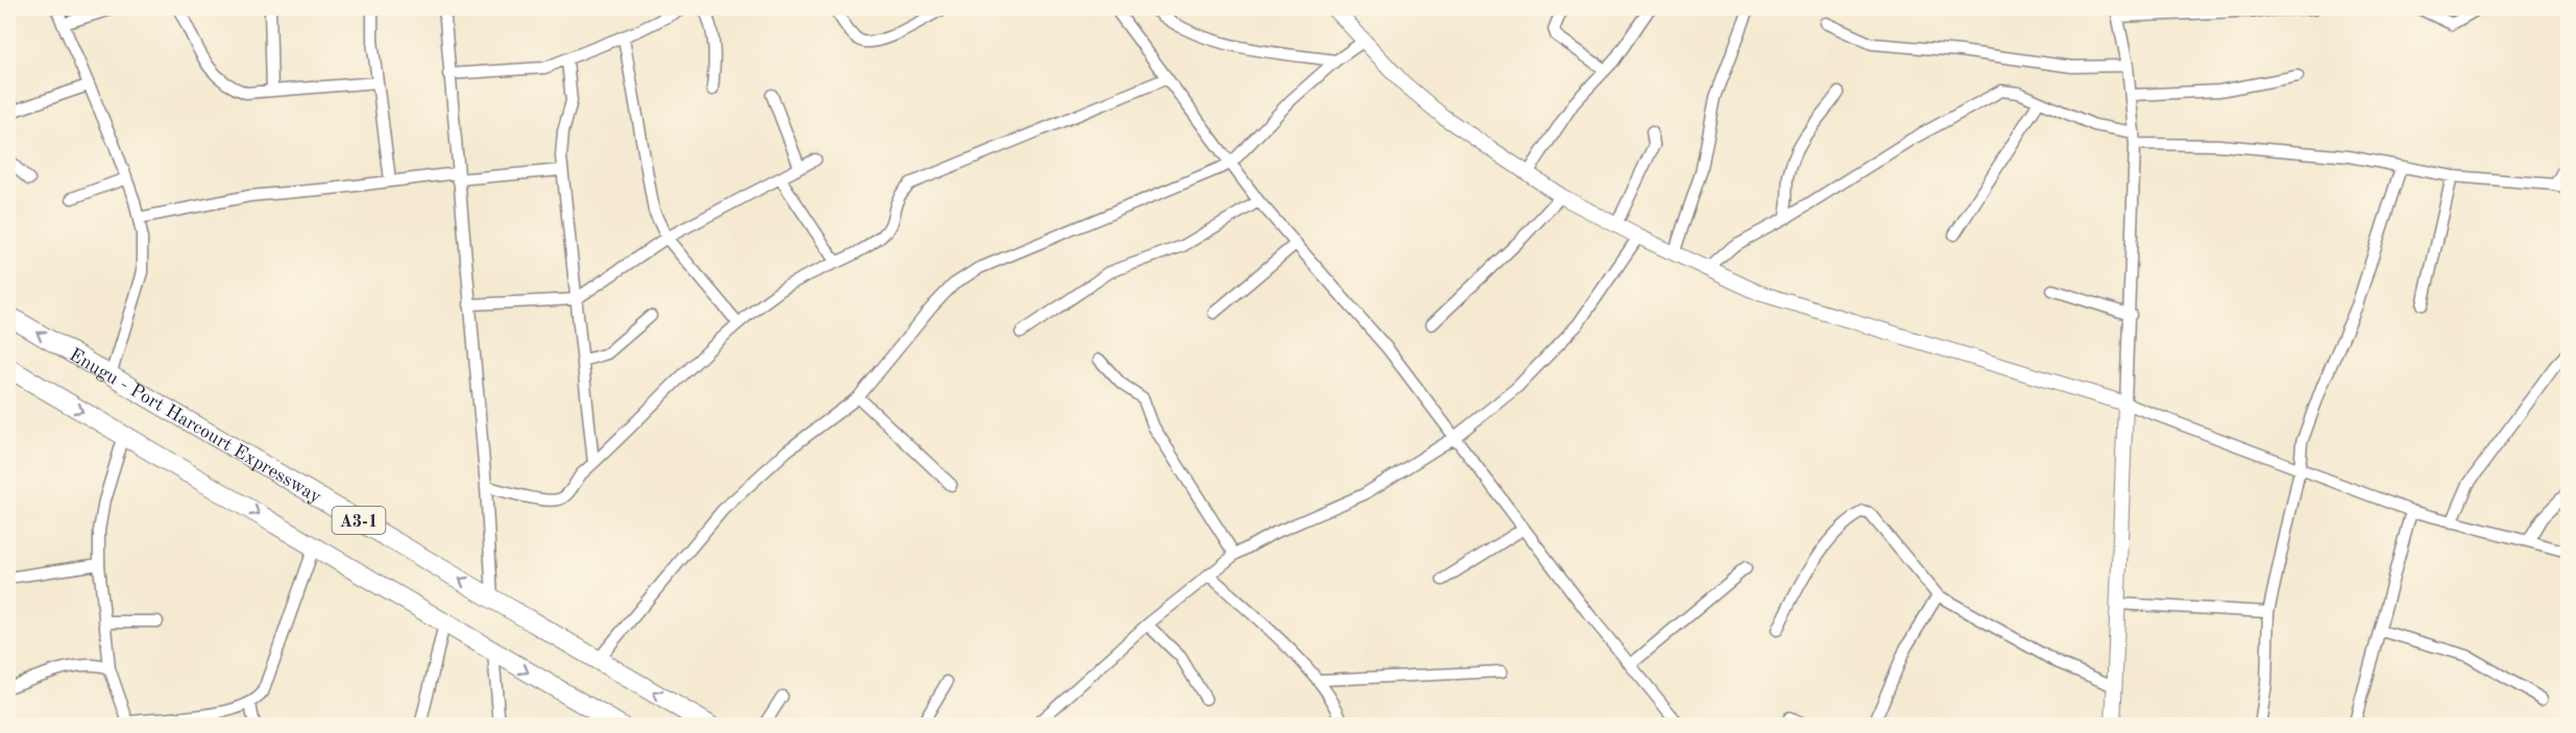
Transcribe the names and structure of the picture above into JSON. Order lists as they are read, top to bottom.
{
  "streets": {
    "highway": ["Enugu - Port Harcourt Expressway", "A3-1"]
  }
}
